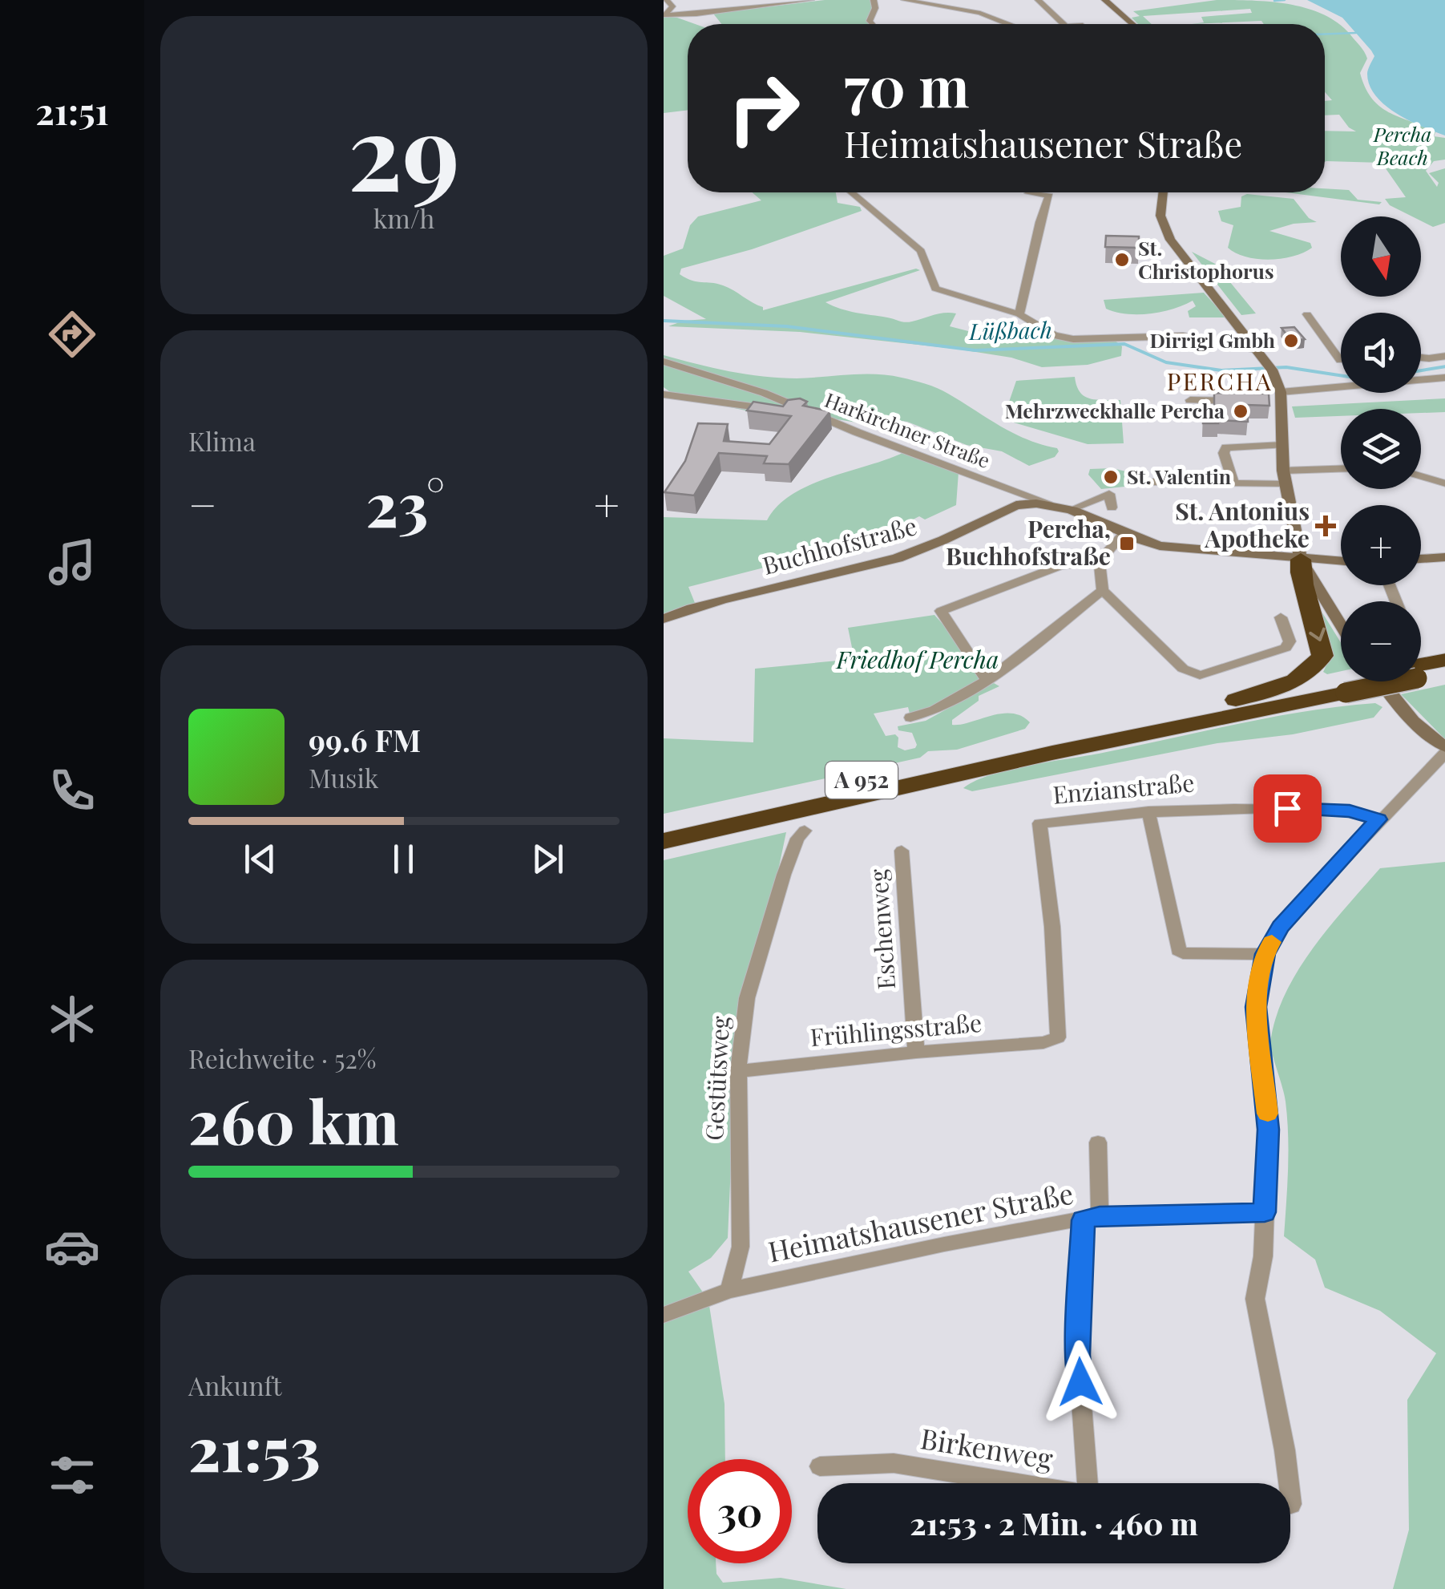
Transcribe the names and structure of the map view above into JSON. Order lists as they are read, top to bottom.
{
  "streets": {
    "highway": ["A 952"],
    "main road": ["Buchhofstraße"],
    "street": [
      "Harkirchner Straße",
      "Enzianstraße",
      "Eschenweg",
      "Frühlingsstraße",
      "Gestütsweg",
      "Heimatshausener Straße",
      "Birkenweg"
    ]
  },
  "crossings": [
    ["Harkirchner Straße", "Buchhofstraße"],
    ["Enzianstraße", "Frühlingsstraße"],
    ["Eschenweg", "Frühlingsstraße"],
    ["Frühlingsstraße", "Gestütsweg"],
    ["Gestütsweg", "Heimatshausener Straße"]
  ],
  "districts": ["PERCHA"],
  "water": ["Lüßbach"],
  "parks": ["Percha Beach", "Friedhof Percha"],
  "places": {
    "other": [
      "St. Christophorus",
      "Dirrigl Gmbh",
      "Mehrzweckhalle Percha",
      "St. Valentin"
    ],
    "health": ["St. Antonius Apotheke"],
    "transit": ["Percha, Buchhofstraße"]
  },
  "north": "bottom",
  "page": {
    "tabs": "21:51",
    "tile": [
      ["29", "km/h"],
      "Klima",
      ["Reichweite · 52%", "260 km"],
      ["Ankunft", "21:53"]
    ],
    "turn": ["70 m", "Heimatshausener Straße"],
    "map_buttons": ["+", "−"],
    "heat": ["−", "23°", "+"],
    "song": ["99.6 FM", "Musik"],
    "limit": "30",
    "trip": "21:53 · 2 Min. · 460 m"
  }
}
